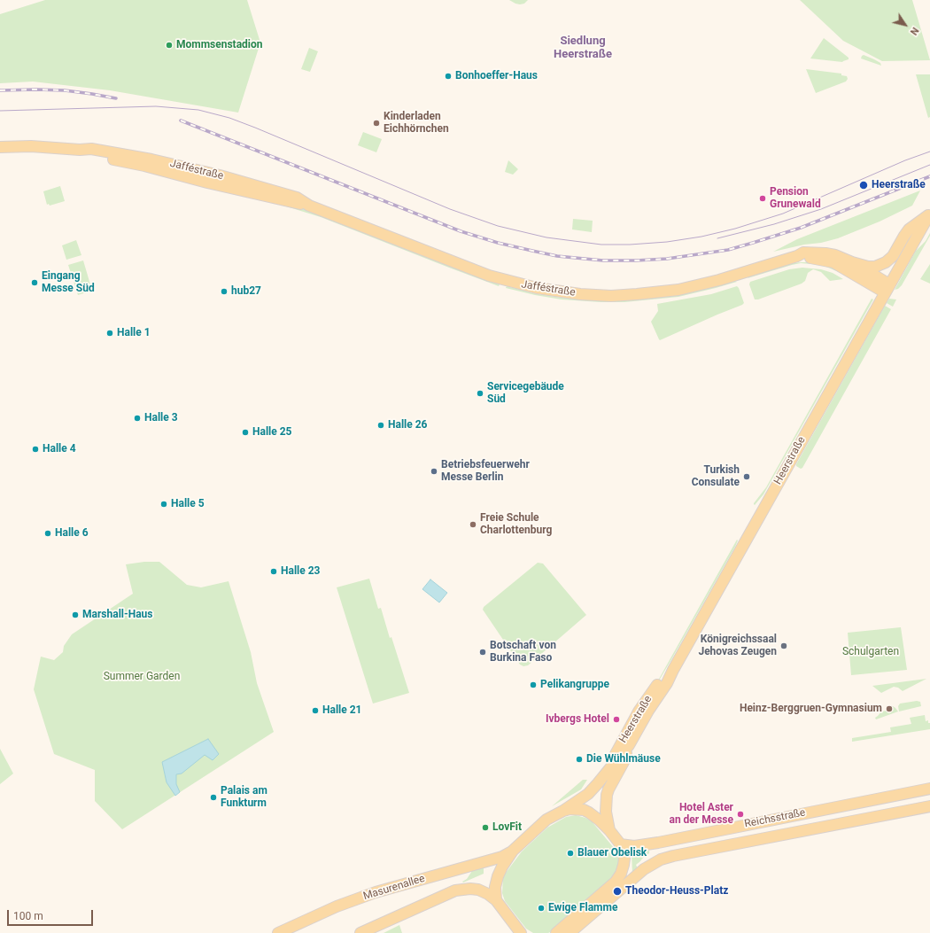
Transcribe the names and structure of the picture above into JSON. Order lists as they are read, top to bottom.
{
  "streets": {
    "main road": [
      "Jafféstraße",
      "Heerstraße",
      "Reichsstraße",
      "Masurenallee"
    ]
  },
  "crossings": [
    ["Jafféstraße", "Heerstraße"]
  ],
  "districts": ["Siedlung Heerstraße"],
  "parks": ["Schulgarten", "Summer Garden"],
  "places": [
    "Mommsenstadion",
    "Bonhoeffer-Haus",
    "Kinderladen Eichhörnchen",
    "Heerstraße",
    "Pension Grunewald",
    "Eingang Messe Süd",
    "hub27",
    "Halle 1",
    "Servicegebäude Süd",
    "Halle 3",
    "Halle 26",
    "Halle 25",
    "Halle 4",
    "Betriebsfeuerwehr Messe Berlin",
    "Turkish Consulate",
    "Halle 5",
    "Freie Schule Charlottenburg",
    "Halle 6",
    "Halle 23",
    "Marshall-Haus",
    "Königreichssaal Jehovas Zeugen",
    "Botschaft von Burkina Faso",
    "Pelikangruppe",
    "Heinz-Berggruen-Gymnasium",
    "Halle 21",
    "Ivbergs Hotel",
    "Die Wühlmäuse",
    "Palais am Funkturm",
    "Hotel Aster an der Messe",
    "LovFit",
    "Blauer Obelisk",
    "Theodor-Heuss-Platz",
    "Ewige Flamme"
  ],
  "scale_bar": "100 m",
  "north": "bottom right"
}
